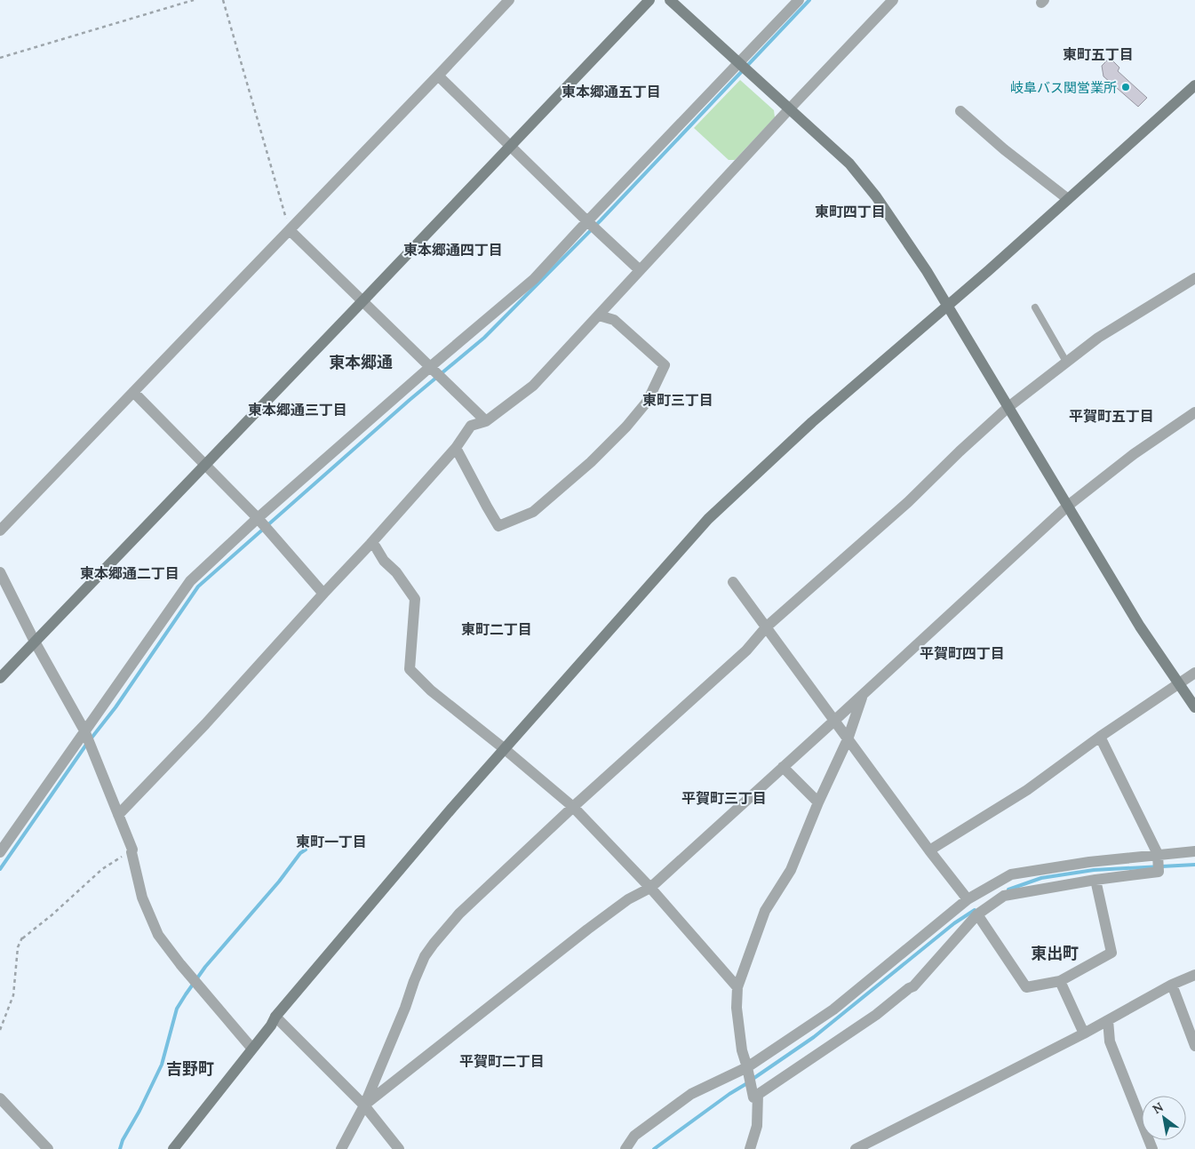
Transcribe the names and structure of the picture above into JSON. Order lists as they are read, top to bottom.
{
  "districts": [
    "東町五丁目",
    "東本郷通五丁目",
    "東町四丁目",
    "東本郷通四丁目",
    "東本郷通",
    "東町三丁目",
    "東本郷通三丁目",
    "平賀町五丁目",
    "東本郷通二丁目",
    "東町二丁目",
    "平賀町四丁目",
    "平賀町三丁目",
    "東町一丁目",
    "東出町",
    "平賀町二丁目",
    "吉野町"
  ],
  "places": ["岐阜バス関営業所"],
  "north": "top left"
}
